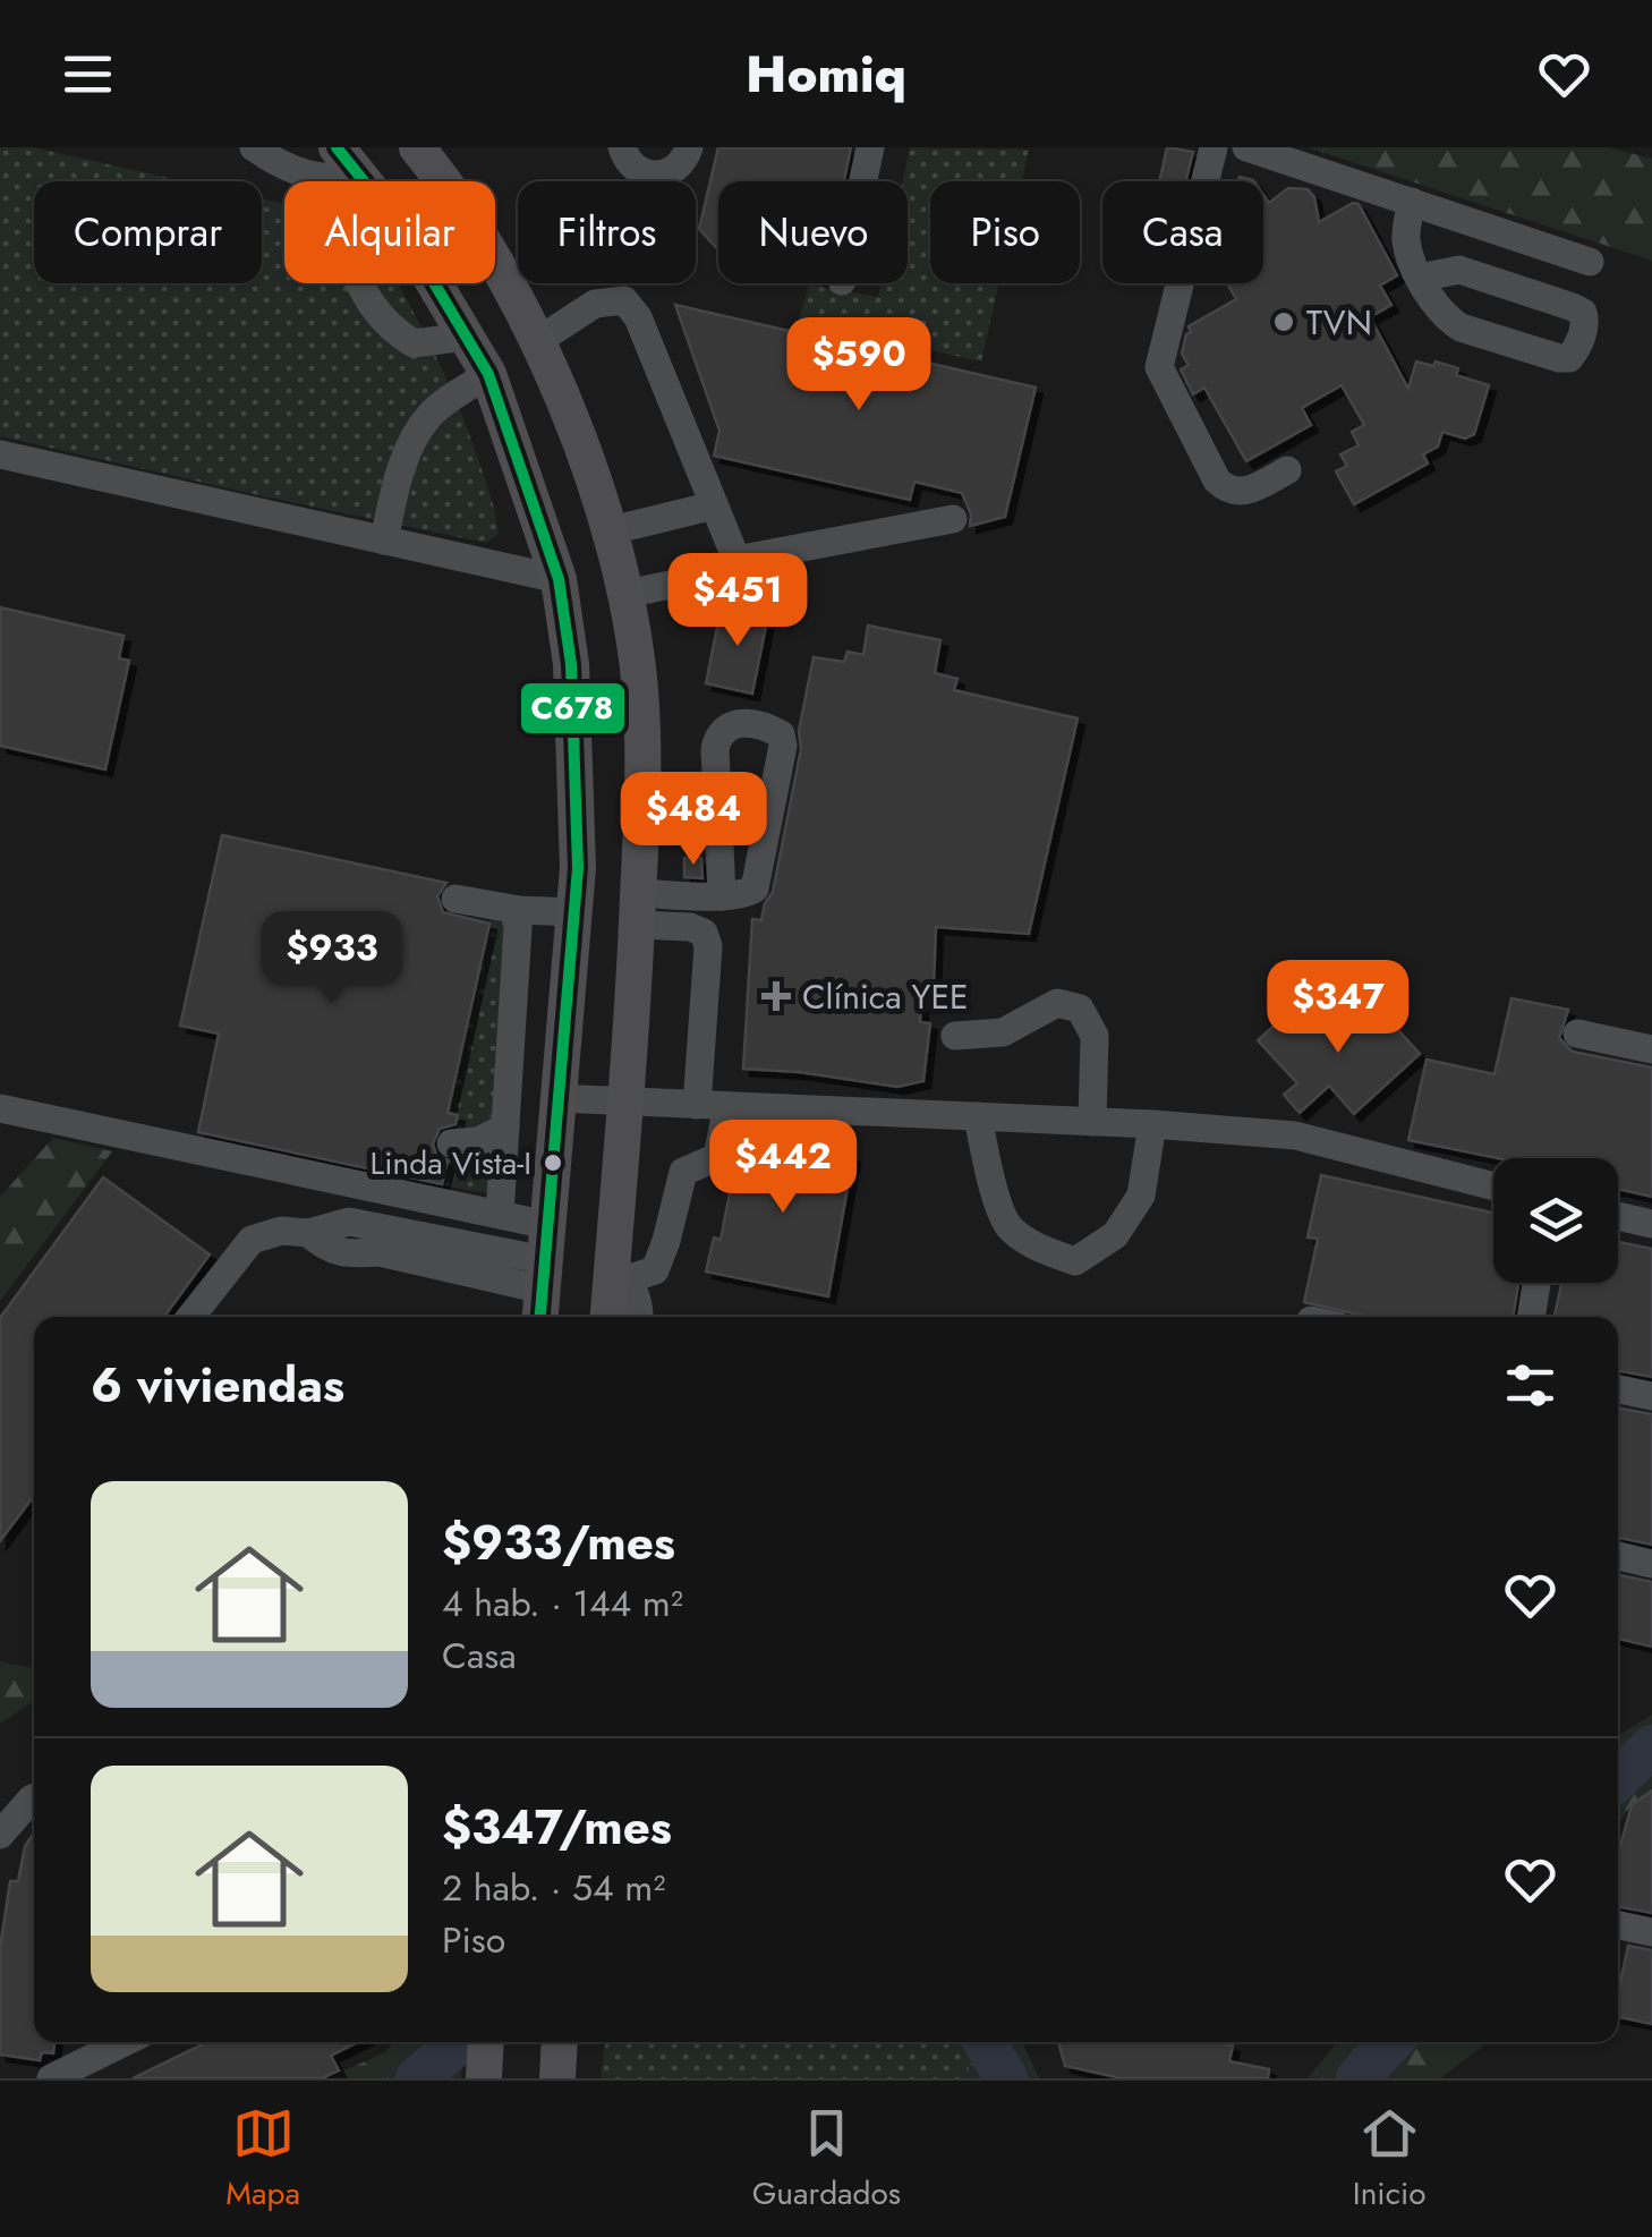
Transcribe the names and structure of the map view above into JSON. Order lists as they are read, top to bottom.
{
  "places": {
    "other": ["TVN", "Linda Vista-I"],
    "health": ["Clínica YEE"]
  },
  "lines": ["transit line C678"],
  "page": {
    "header": "Homiq",
    "chip": [
      "Comprar",
      "Alquilar",
      "Filtros",
      "Nuevo",
      "Piso",
      "Casa"
    ],
    "price": [
      "$590",
      "$451",
      "$484",
      "$933",
      "$347",
      "$442"
    ],
    "heading": "6 viviendas",
    "list": [
      {
        "name": "$933/mes",
        "note": "4 hab. · 144 m² · Casa"
      },
      {
        "name": "$347/mes",
        "note": "2 hab. · 54 m² · Piso"
      }
    ],
    "tabs": ["Mapa", "Guardados", "Inicio"]
  }
}
